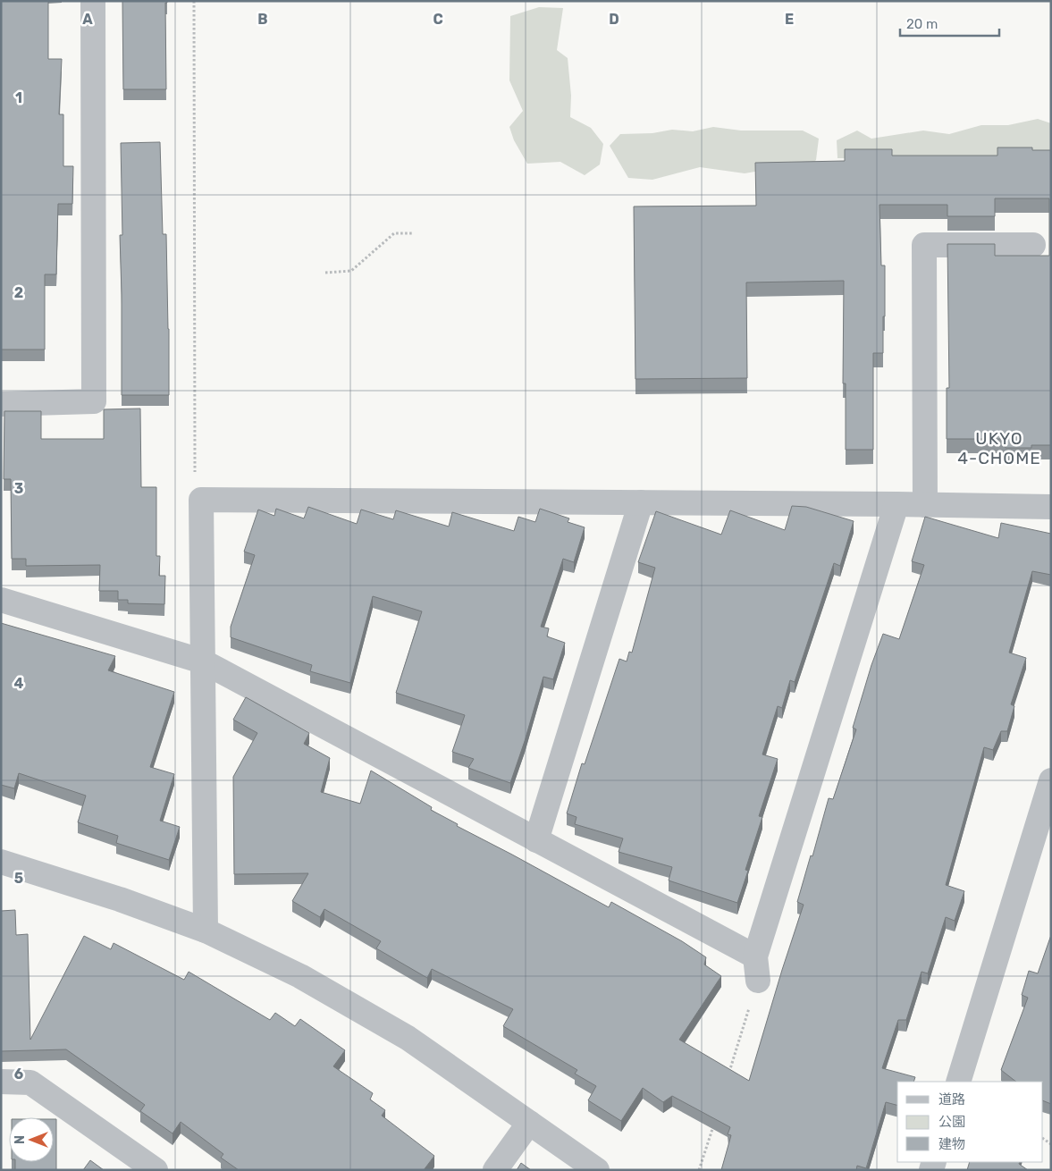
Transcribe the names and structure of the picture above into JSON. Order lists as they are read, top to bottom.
{
  "districts": ["UKYO 4-CHOME"],
  "legend": ["道路", "公園", "建物"],
  "scale_bar": "20 m",
  "north": "left",
  "grid": {
    "columns": [
      "A",
      "B",
      "C",
      "D",
      "E"
    ],
    "rows": [
      "1",
      "2",
      "3",
      "4",
      "5",
      "6"
    ]
  }
}
